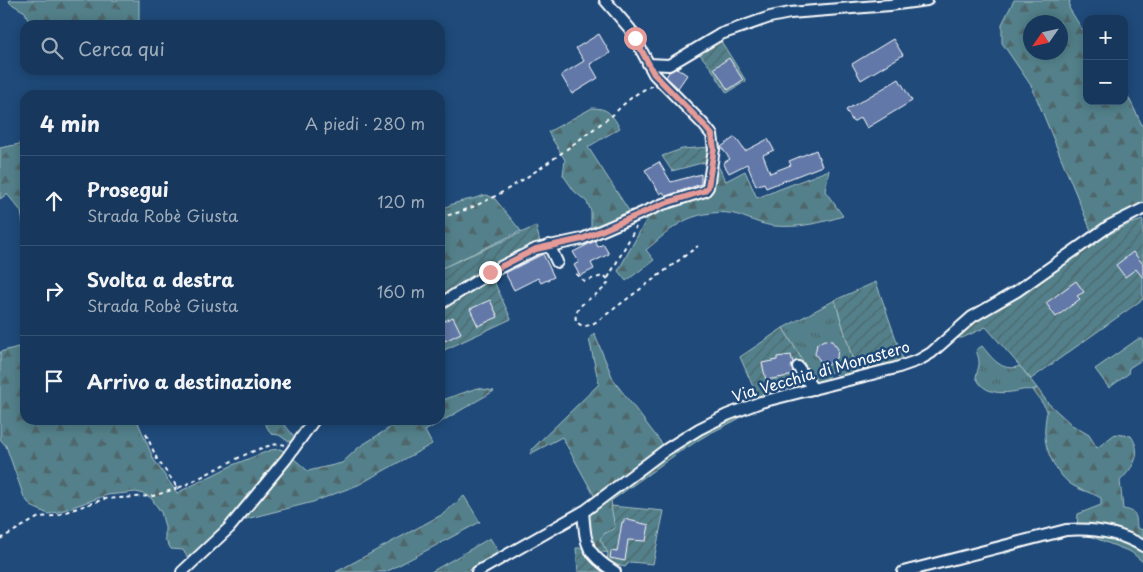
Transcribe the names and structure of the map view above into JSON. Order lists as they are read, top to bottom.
{
  "streets": {
    "street": ["Via Vecchia di Monastero"]
  },
  "north": "bottom left",
  "page": {
    "map_buttons": ["+", "−"],
    "search": "Cerca qui",
    "heading": ["4 min", "A piedi · 280 m"],
    "list": [
      ["Prosegui", "Strada Robè Giusta", "120 m"],
      ["Svolta a destra", "Strada Robè Giusta", "160 m"],
      "Arrivo a destinazione"
    ]
  }
}
